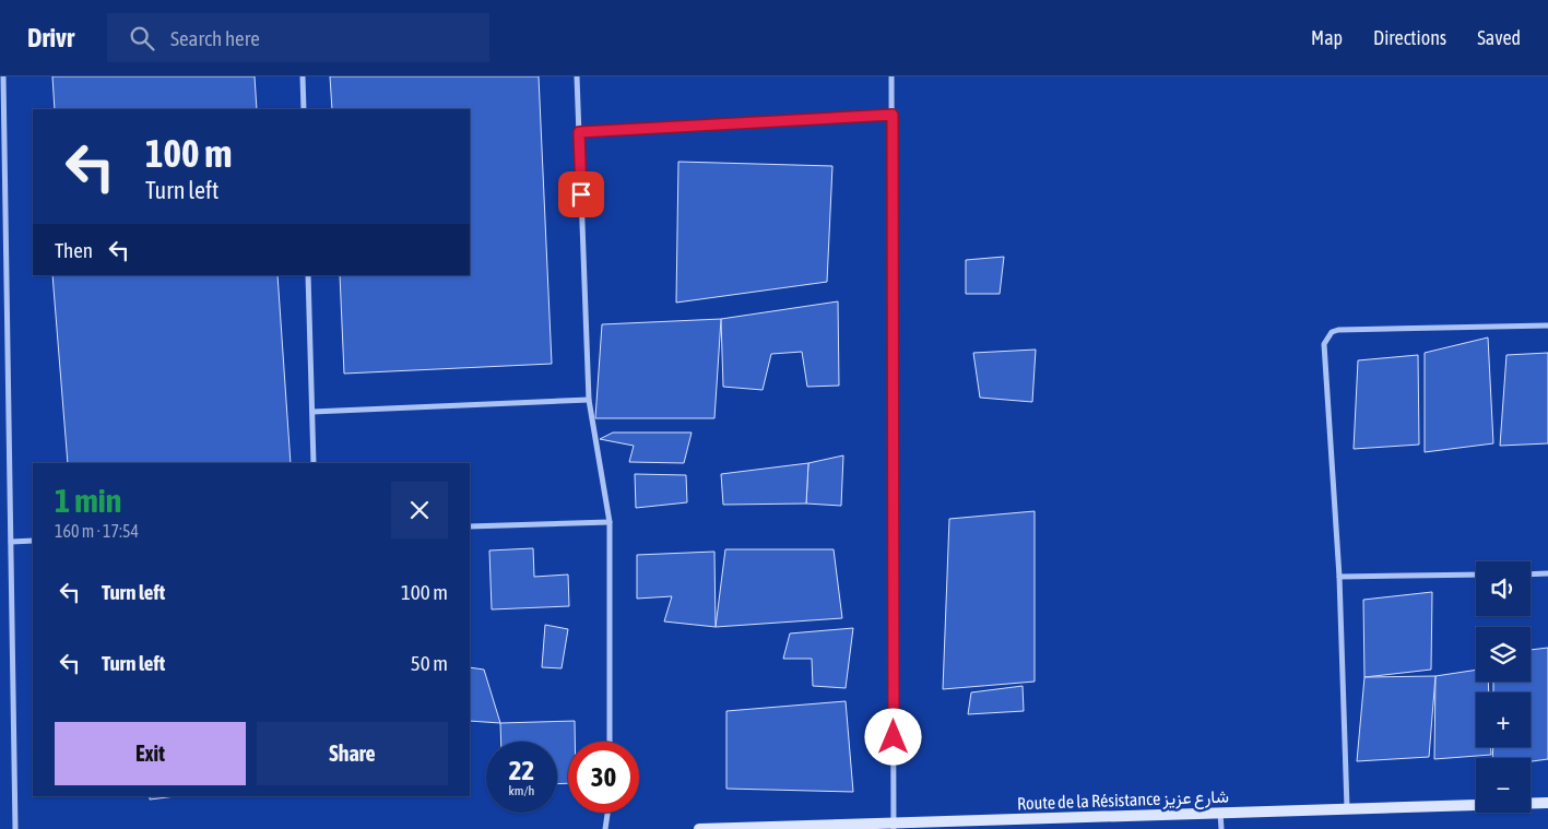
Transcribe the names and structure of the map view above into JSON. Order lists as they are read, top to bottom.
{
  "streets": {
    "street": ["Route de la Résistance شارع عزيز"]
  },
  "page": {
    "header": "Drivr",
    "search": "Search here",
    "nav": ["Map", "Directions", "Saved"],
    "turn": ["100 m", "Turn left"],
    "then": "Then",
    "heading": ["1 min", "160 m · 17:54"],
    "list": [
      {
        "name": "Turn left",
        "value": "100 m"
      },
      {
        "name": "Turn left",
        "value": "50 m"
      }
    ],
    "map_buttons": ["+", "−"],
    "buttons": ["Exit", "Share"],
    "speed": "22 km/h",
    "limit": "30"
  }
}
